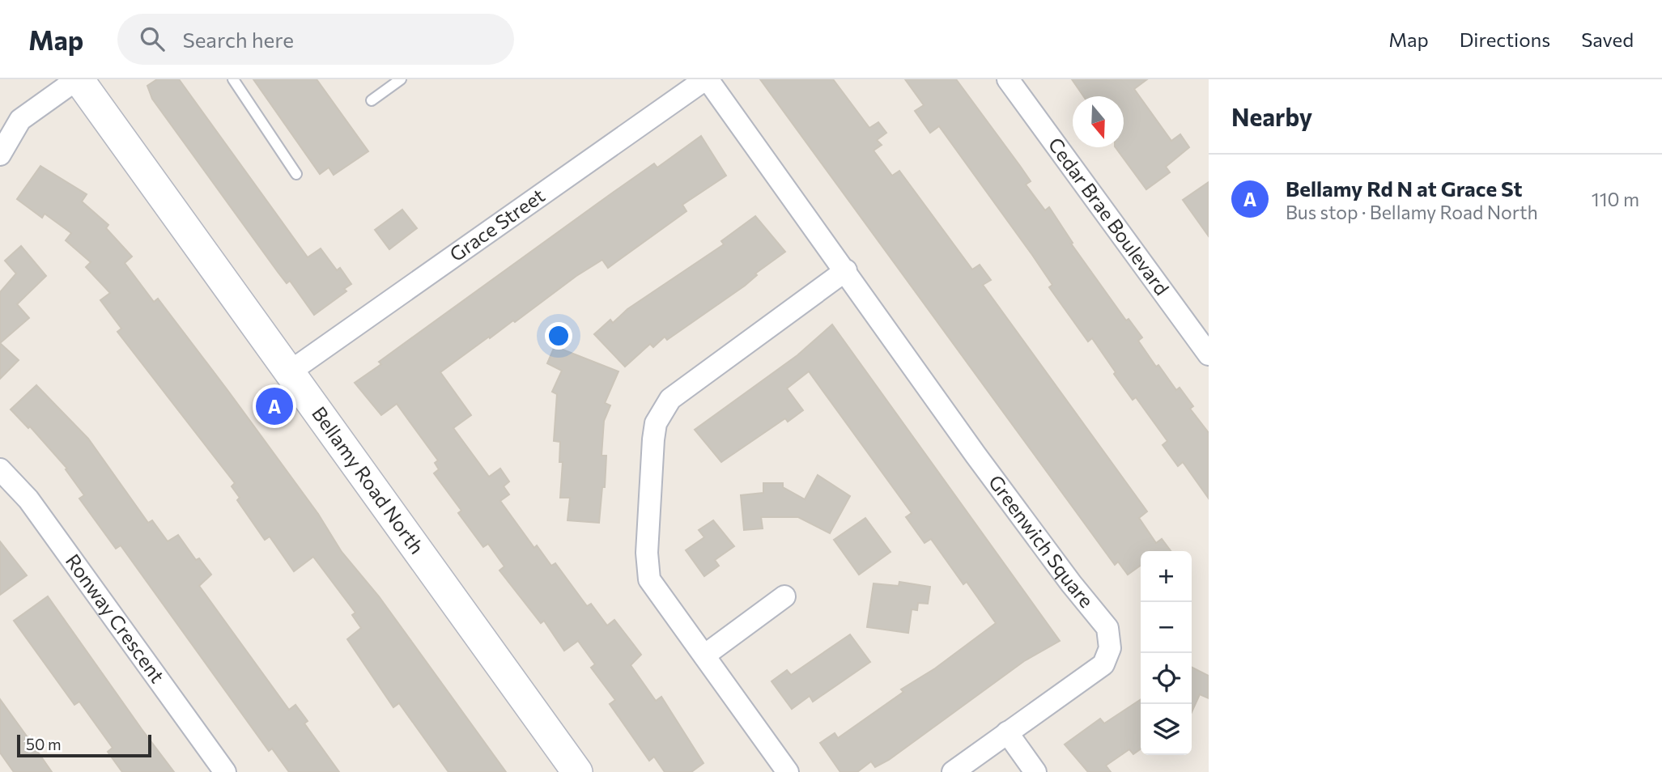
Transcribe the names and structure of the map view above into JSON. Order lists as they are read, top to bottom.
{
  "streets": {
    "street": [
      "Cedar Brae Boulevard",
      "Grace Street",
      "Bellamy Road North",
      "Greenwich Square",
      "Ronway Crescent"
    ]
  },
  "crossings": [
    ["Grace Street", "Bellamy Road North"],
    ["Grace Street", "Greenwich Square"]
  ],
  "scale_bar": "50 m",
  "north": "bottom",
  "page": {
    "header": "Map",
    "search": "Search here",
    "nav": ["Map", "Directions", "Saved"],
    "heading": "Nearby",
    "list": [
      {
        "mark": "A",
        "name": "Bellamy Rd N at Grace St",
        "note": "Bus stop · Bellamy Road North",
        "value": "110 m"
      }
    ],
    "pins": "A",
    "map_buttons": ["+", "−"],
    "scale": "50 m"
  }
}
